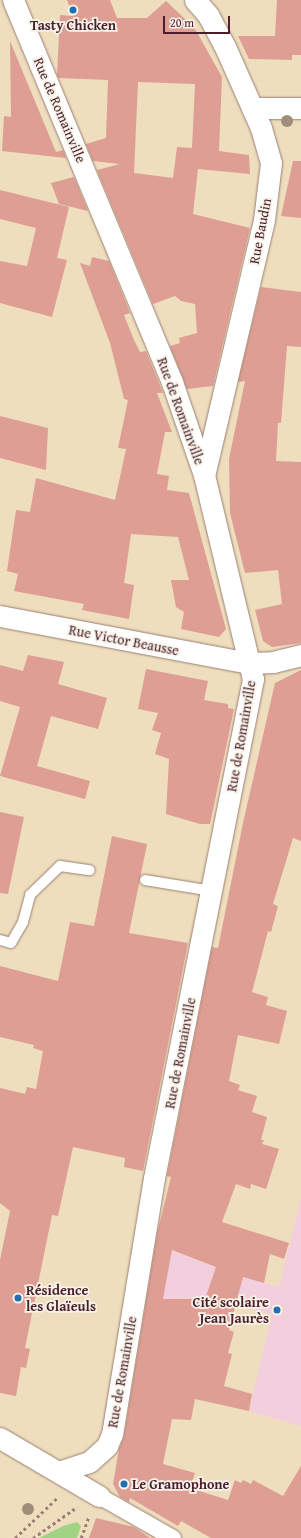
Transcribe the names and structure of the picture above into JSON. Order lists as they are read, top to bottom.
{
  "streets": {
    "street": ["Rue de Romainville", "Rue Baudin", "Rue Victor Beausse"]
  },
  "crossings": [
    ["Rue de Romainville", "Rue Baudin"],
    ["Rue de Romainville", "Rue Victor Beausse"]
  ],
  "places": [
    "Tasty Chicken",
    "Résidence les Glaïeuls",
    "Cité scolaire Jean Jaurès",
    "Le Gramophone"
  ],
  "scale_bar": "20 m"
}
